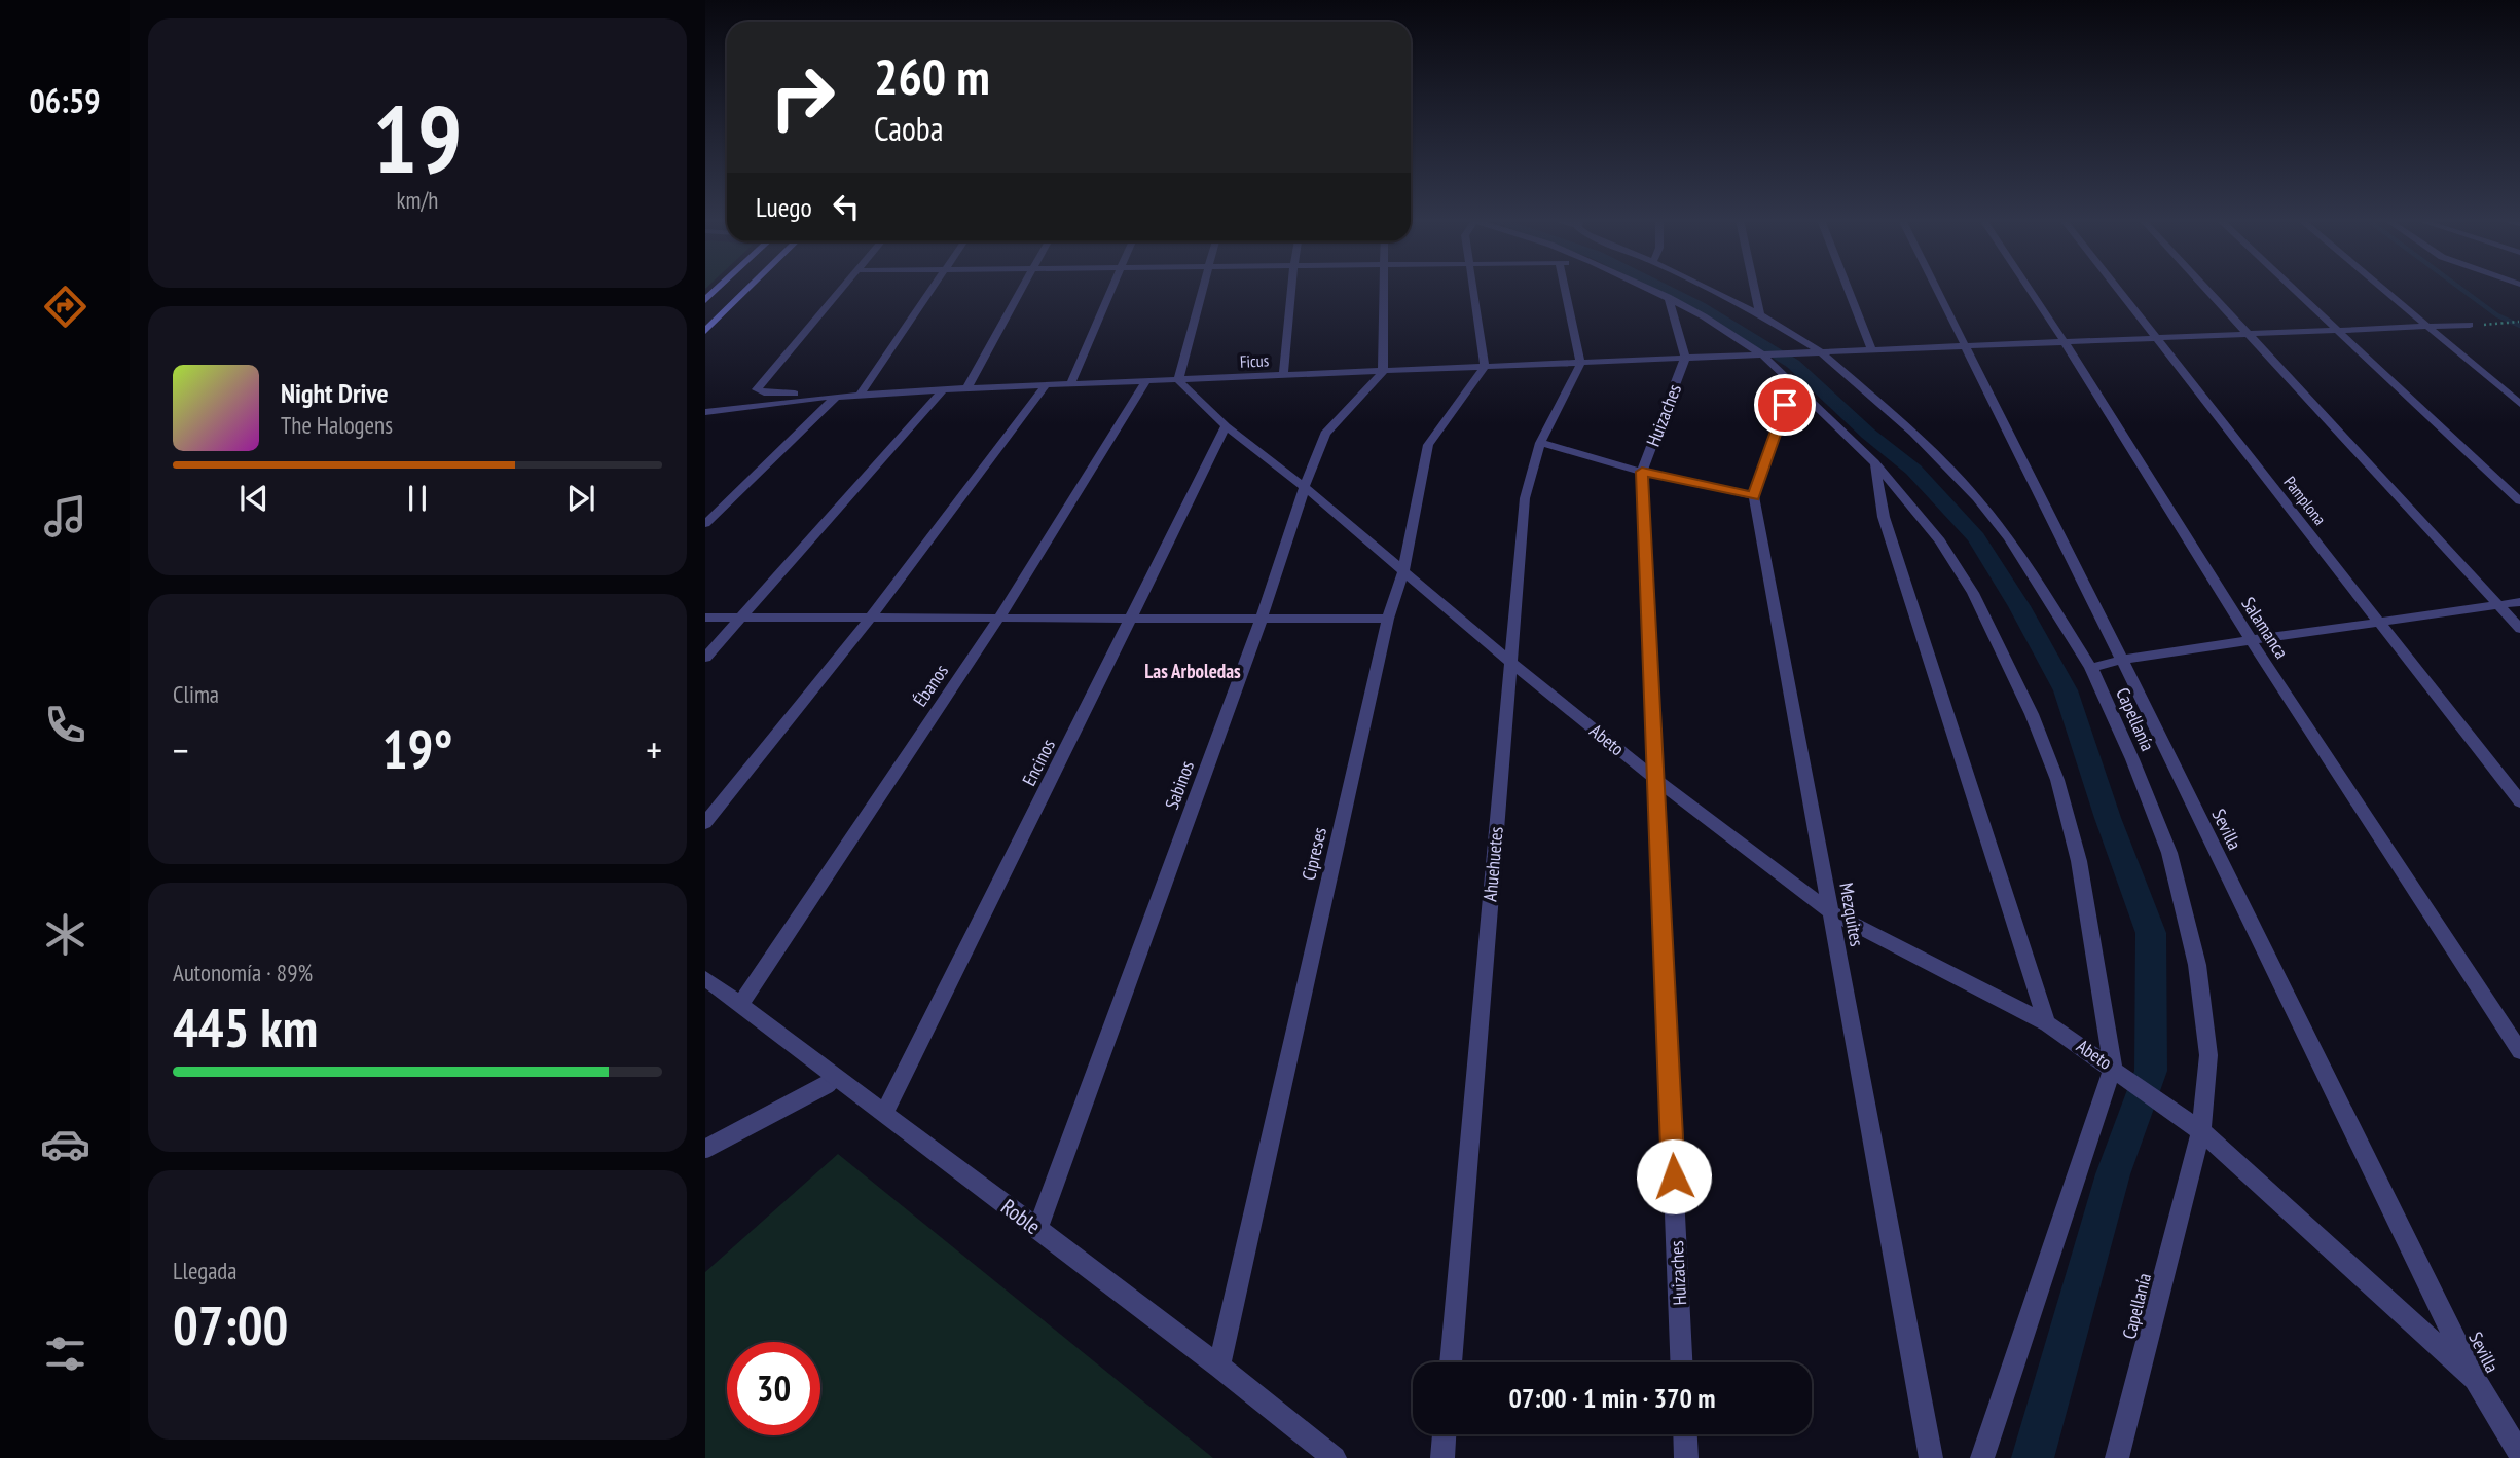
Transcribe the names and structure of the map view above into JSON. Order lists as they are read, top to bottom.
{
  "streets": {
    "street": [
      "Ficus",
      "Huizaches",
      "Pamplona",
      "Salamanca",
      "Ébanos",
      "Capellanía",
      "Abeto",
      "Encinos",
      "Sabinos",
      "Sevilla",
      "Cipreses",
      "Ahuehuetes",
      "Mezquites",
      "Roble"
    ]
  },
  "crossings": [
    ["Ficus", "Huizaches"],
    ["Ficus", "Pamplona"],
    ["Ficus", "Salamanca"],
    ["Ficus", "Ébanos"],
    ["Ficus", "Capellanía"],
    ["Ficus", "Abeto"],
    ["Ficus", "Sabinos"],
    ["Ficus", "Sevilla"],
    ["Ficus", "Cipreses"],
    ["Ficus", "Ahuehuetes"],
    ["Huizaches", "Abeto"],
    ["Ébanos", "Roble"],
    ["Capellanía", "Abeto"],
    ["Abeto", "Encinos"],
    ["Abeto", "Sabinos"],
    ["Abeto", "Cipreses"],
    ["Abeto", "Ahuehuetes"],
    ["Abeto", "Mezquites"],
    ["Encinos", "Roble"],
    ["Sabinos", "Roble"],
    ["Cipreses", "Roble"]
  ],
  "districts": ["Las Arboledas"],
  "page": {
    "tabs": "06:59",
    "tile": [
      ["19", "km/h"],
      "Clima",
      ["Autonomía · 89%", "445 km"],
      ["Llegada", "07:00"]
    ],
    "turn": ["260 m", "Caoba"],
    "then": "Luego",
    "song": ["Night Drive", "The Halogens"],
    "heat": ["−", "19°", "+"],
    "limit": "30",
    "trip": "07:00 · 1 min · 370 m"
  }
}
